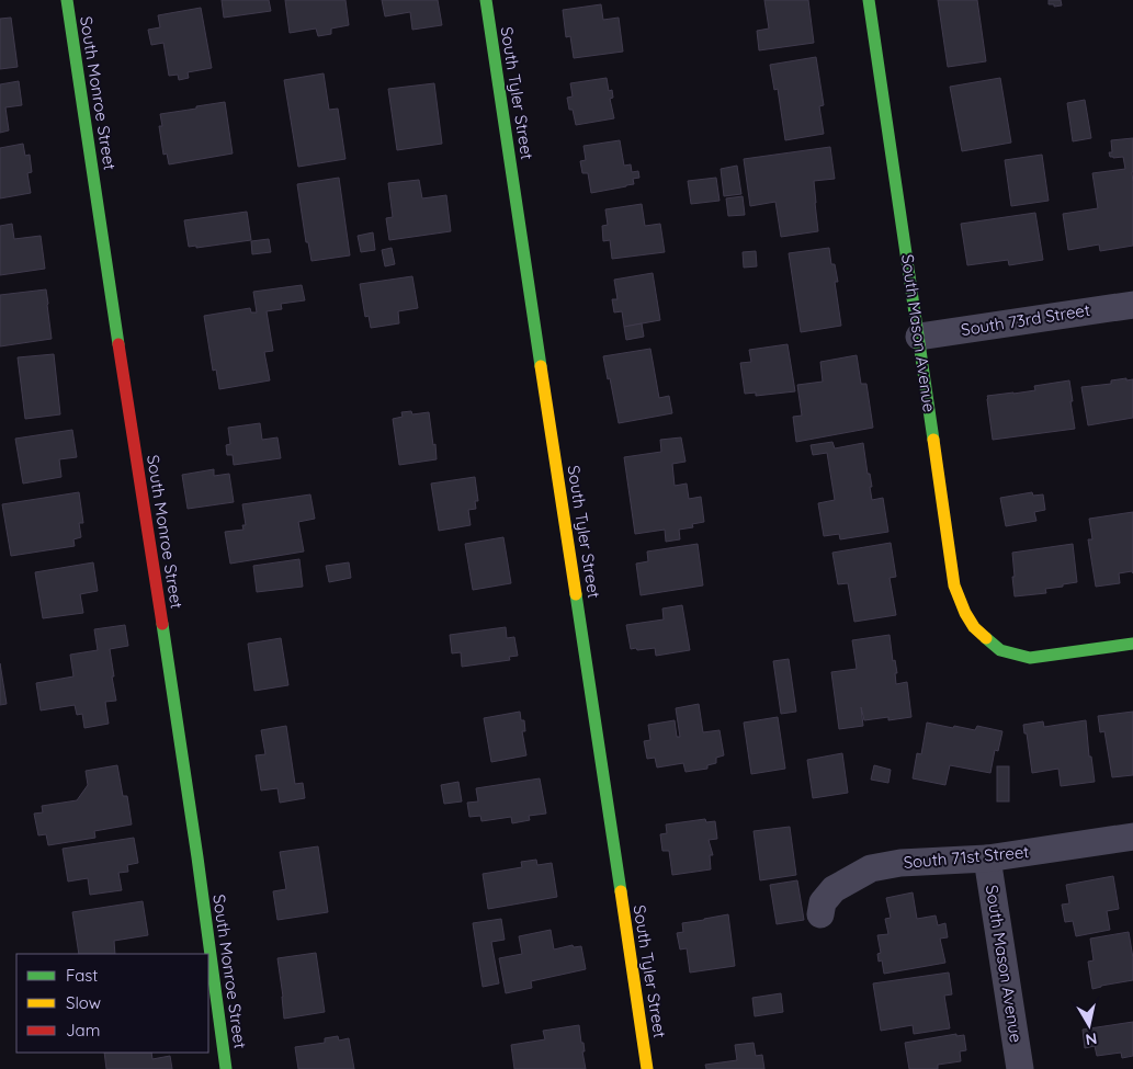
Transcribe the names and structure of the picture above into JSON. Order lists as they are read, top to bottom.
{
  "streets": {
    "street": [
      "South Monroe Street",
      "South Tyler Street",
      "South 73rd Street",
      "South Mason Avenue",
      "South 71st Street"
    ]
  },
  "crossings": [
    ["South 73rd Street", "South Mason Avenue"],
    ["South Mason Avenue", "South 71st Street"]
  ],
  "legend": ["Fast", "Slow", "Jam"],
  "north": "bottom"
}
